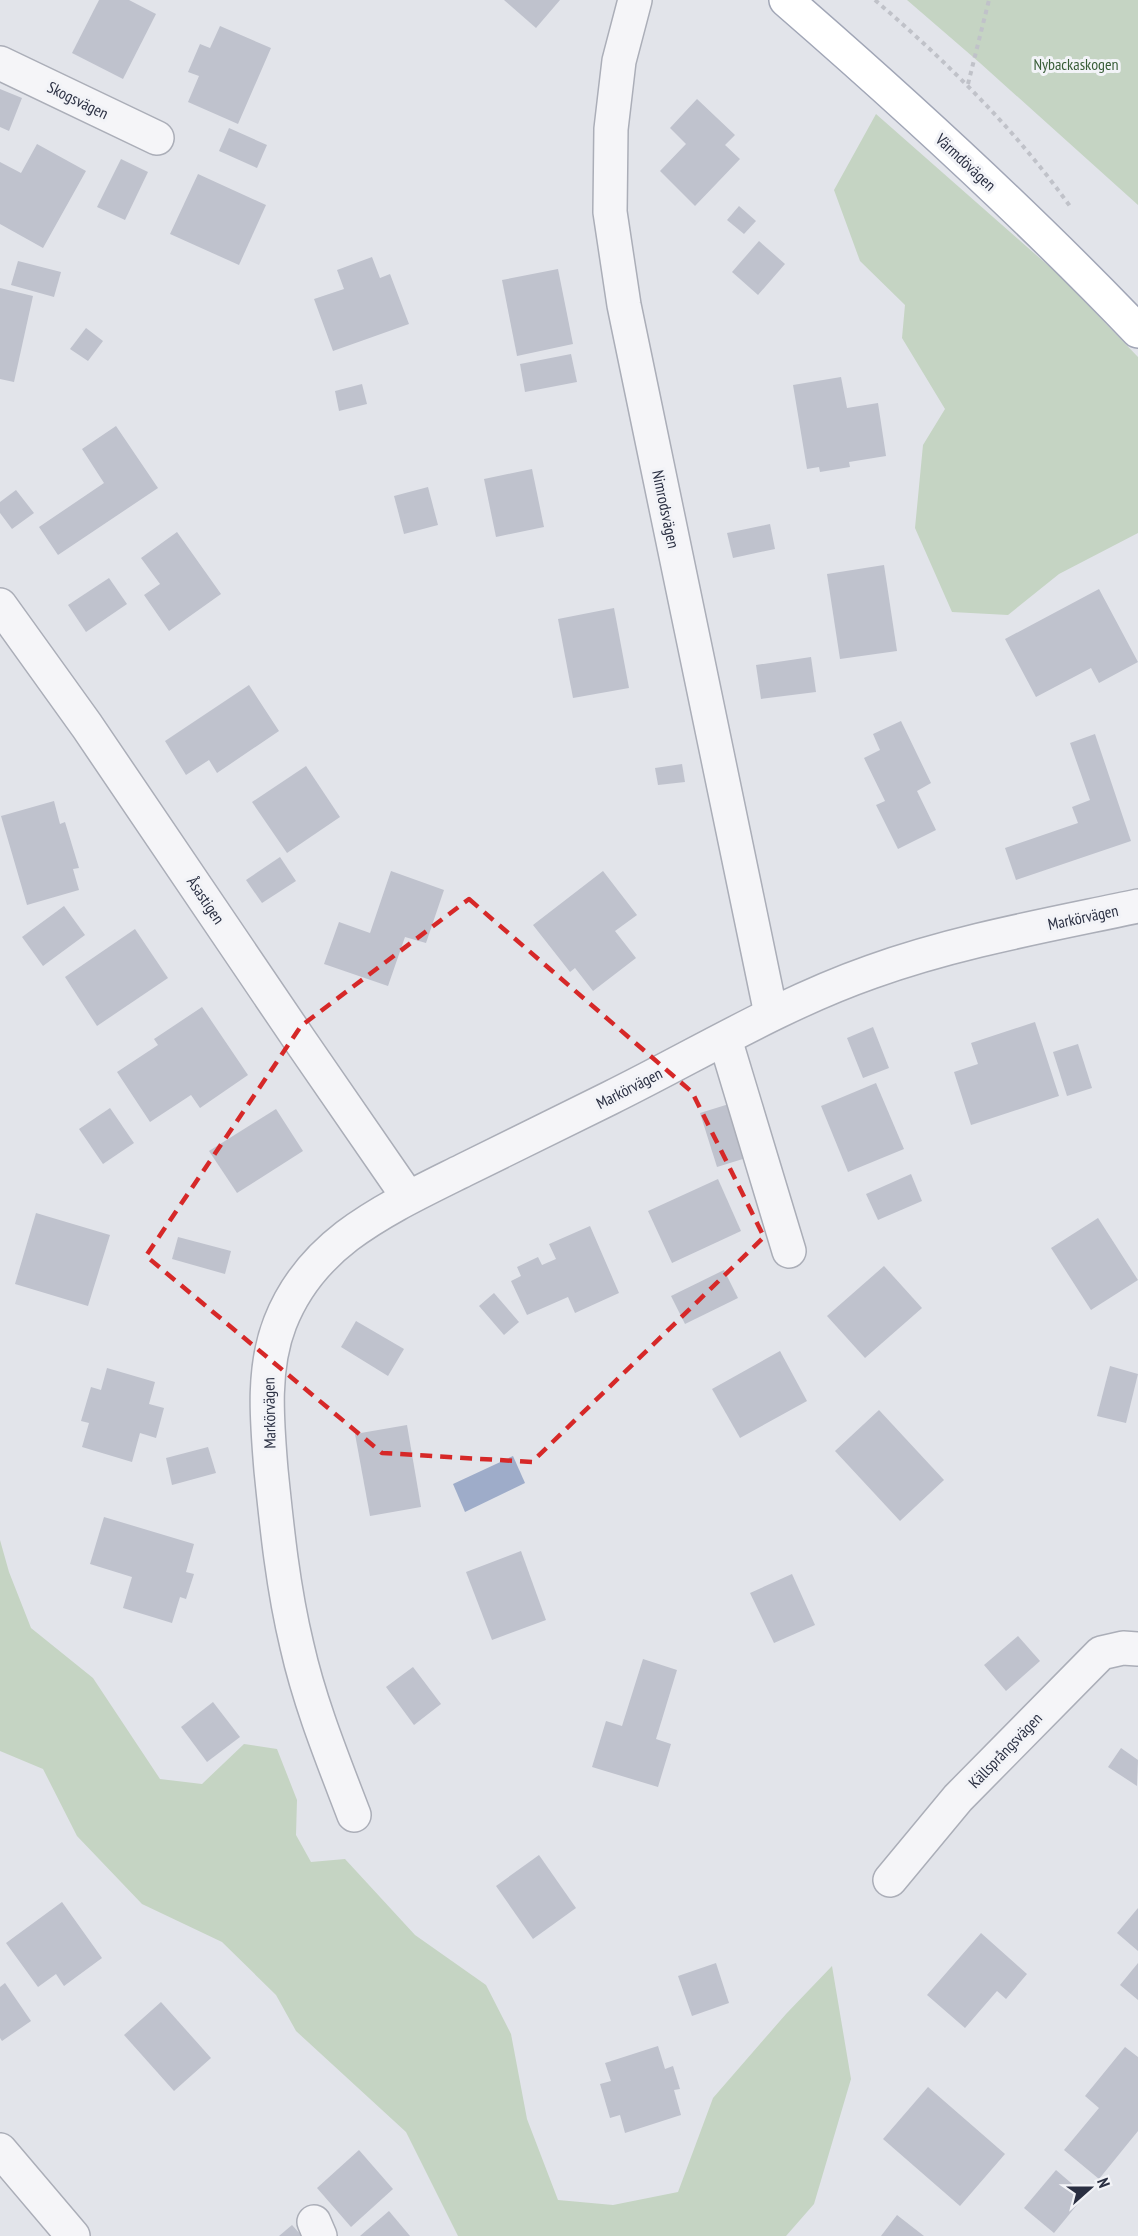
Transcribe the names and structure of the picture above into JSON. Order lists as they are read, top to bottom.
{
  "streets": {
    "main road": ["Värmdövägen"],
    "street": [
      "Skogsvägen",
      "Nimrodsvägen",
      "Åsastigen",
      "Markörvägen",
      "Källsprångsvägen"
    ]
  },
  "crossings": [
    ["Nimrodsvägen", "Markörvägen"],
    ["Åsastigen", "Markörvägen"]
  ],
  "parks": ["Nybackaskogen"],
  "north": "right"
}
